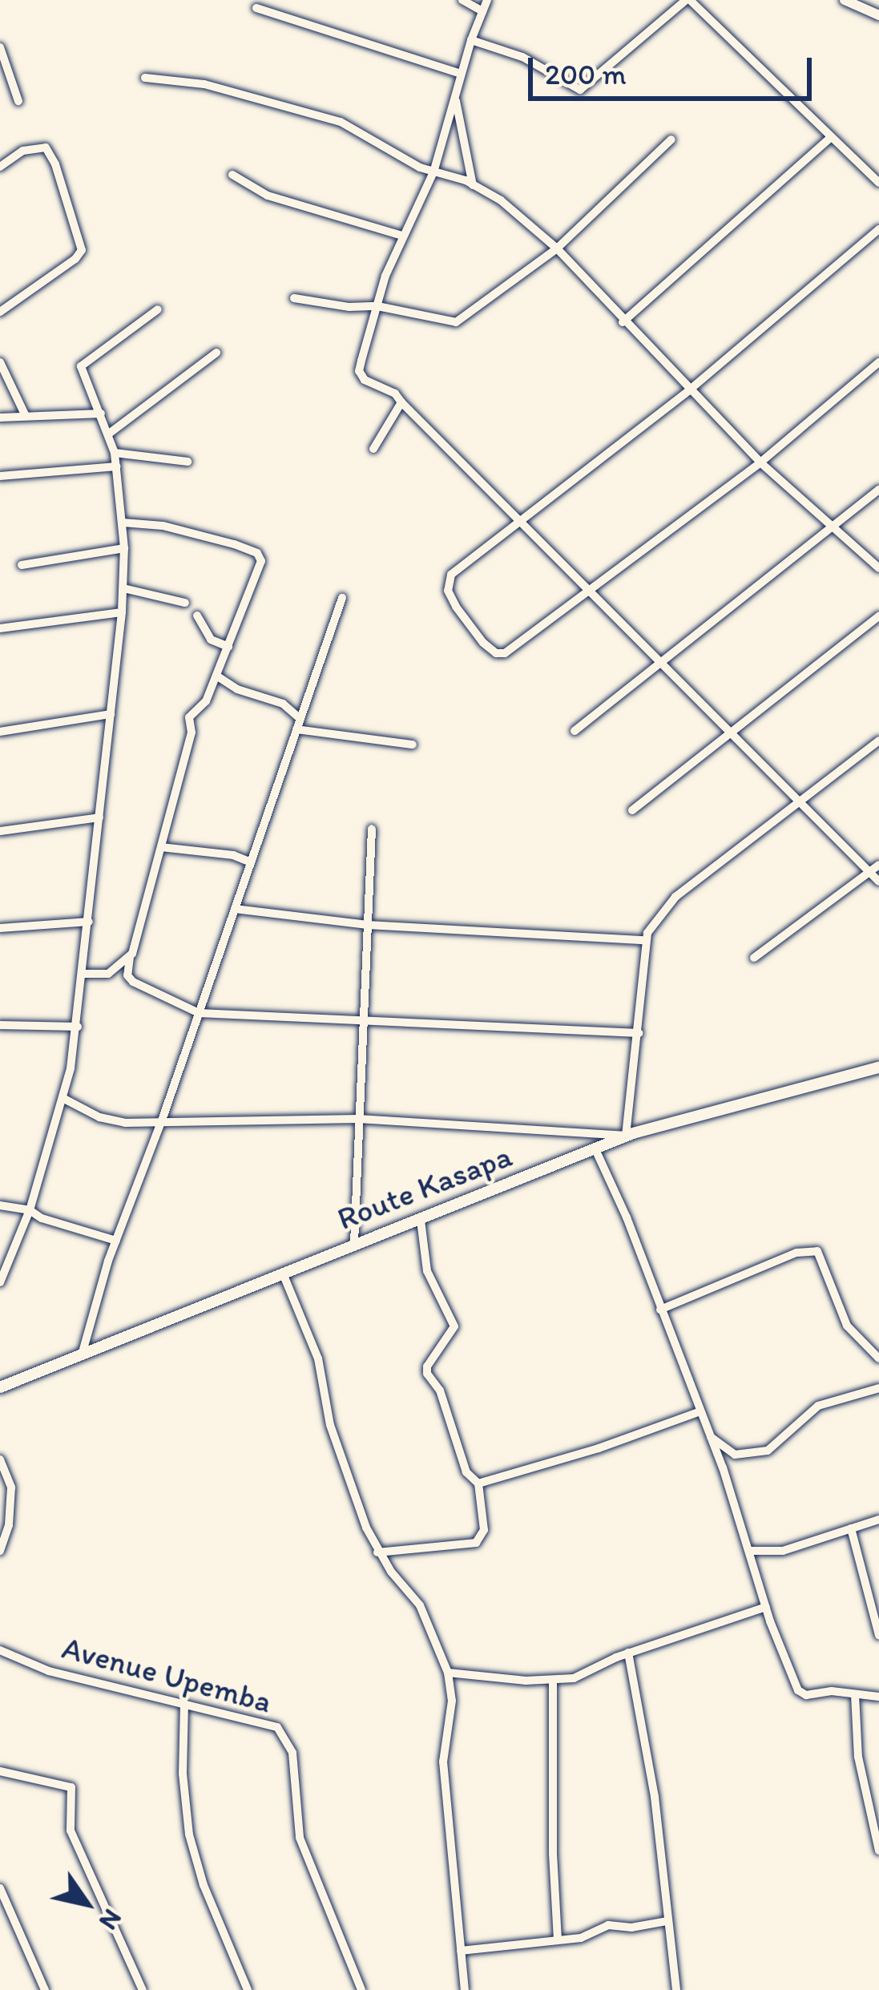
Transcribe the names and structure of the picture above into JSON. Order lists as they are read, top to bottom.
{
  "streets": {
    "main road": ["Route Kasapa"],
    "street": ["Avenue Upemba"]
  },
  "scale_bar": "200 m",
  "north": "bottom right"
}
